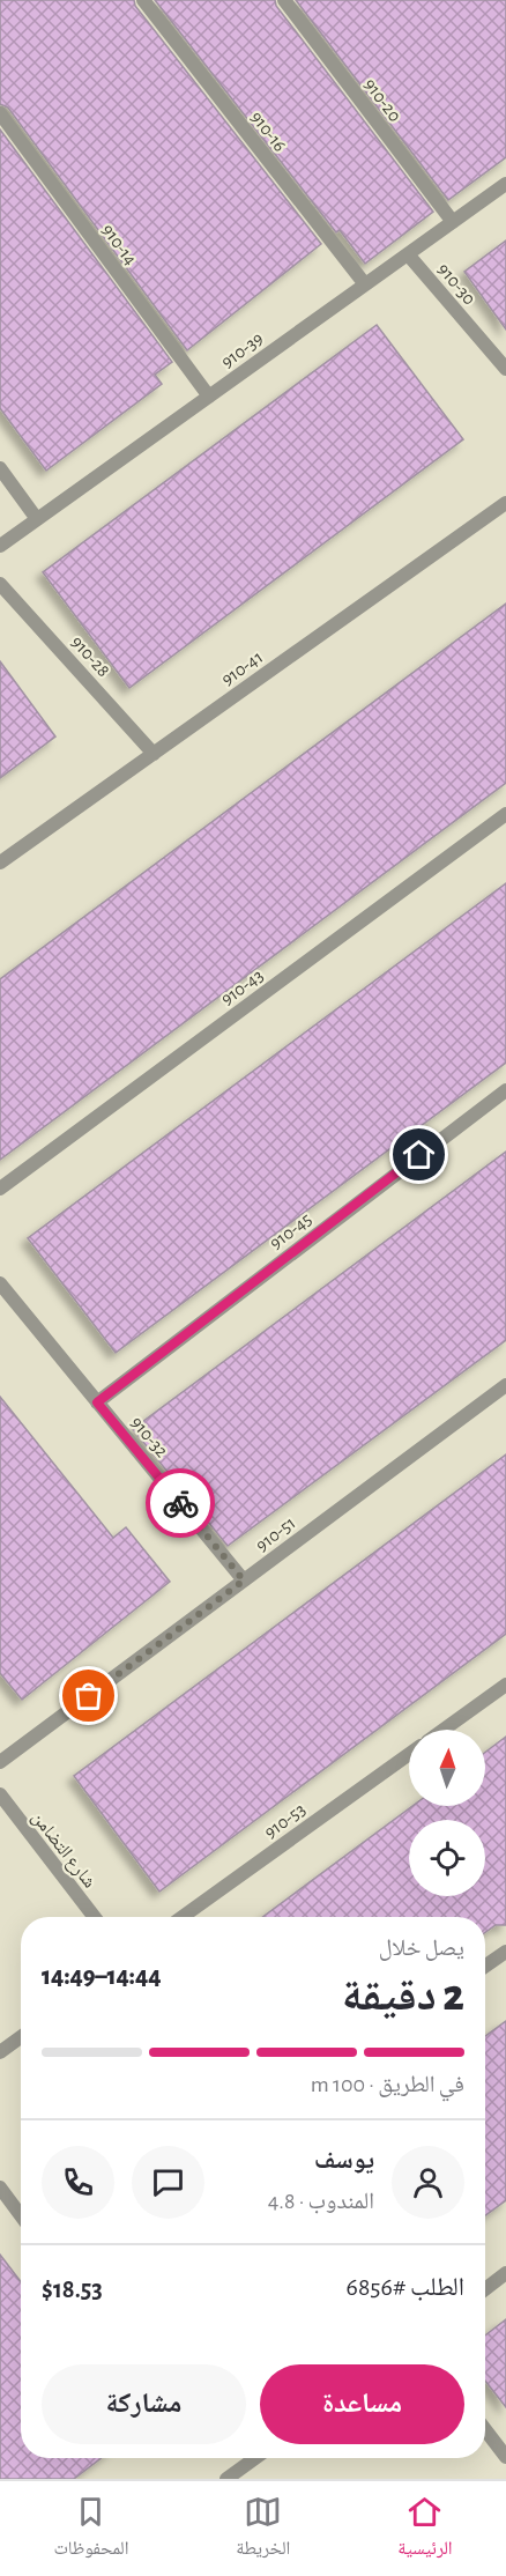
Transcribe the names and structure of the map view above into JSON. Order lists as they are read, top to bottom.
{
  "streets": {
    "street": [
      "910-20",
      "910-16",
      "910-14",
      "910-30",
      "910-39",
      "910-28",
      "910-41",
      "910-43",
      "910-45",
      "910-32",
      "910-51",
      "910-53",
      "شارع التضامن"
    ]
  },
  "crossings": [
    ["910-20", "910-39"],
    ["910-16", "910-39"],
    ["910-14", "910-39"],
    ["910-30", "910-39"],
    ["910-28", "910-41"],
    ["910-45", "910-32"],
    ["910-32", "910-51"]
  ],
  "north": "top",
  "page": {
    "heading": ["2 دقيقة", "يصل خلال", "14:44–14:49"],
    "panel": [
      "يوسف",
      "المندوب · 4.8",
      "الطلب #6856",
      "$18.53"
    ],
    "bar": "في الطريق · 100 m",
    "buttons": ["مساعدة", "مشاركة"],
    "tabs": ["الرئيسية", "الخريطة", "المحفوظات"]
  }
}
